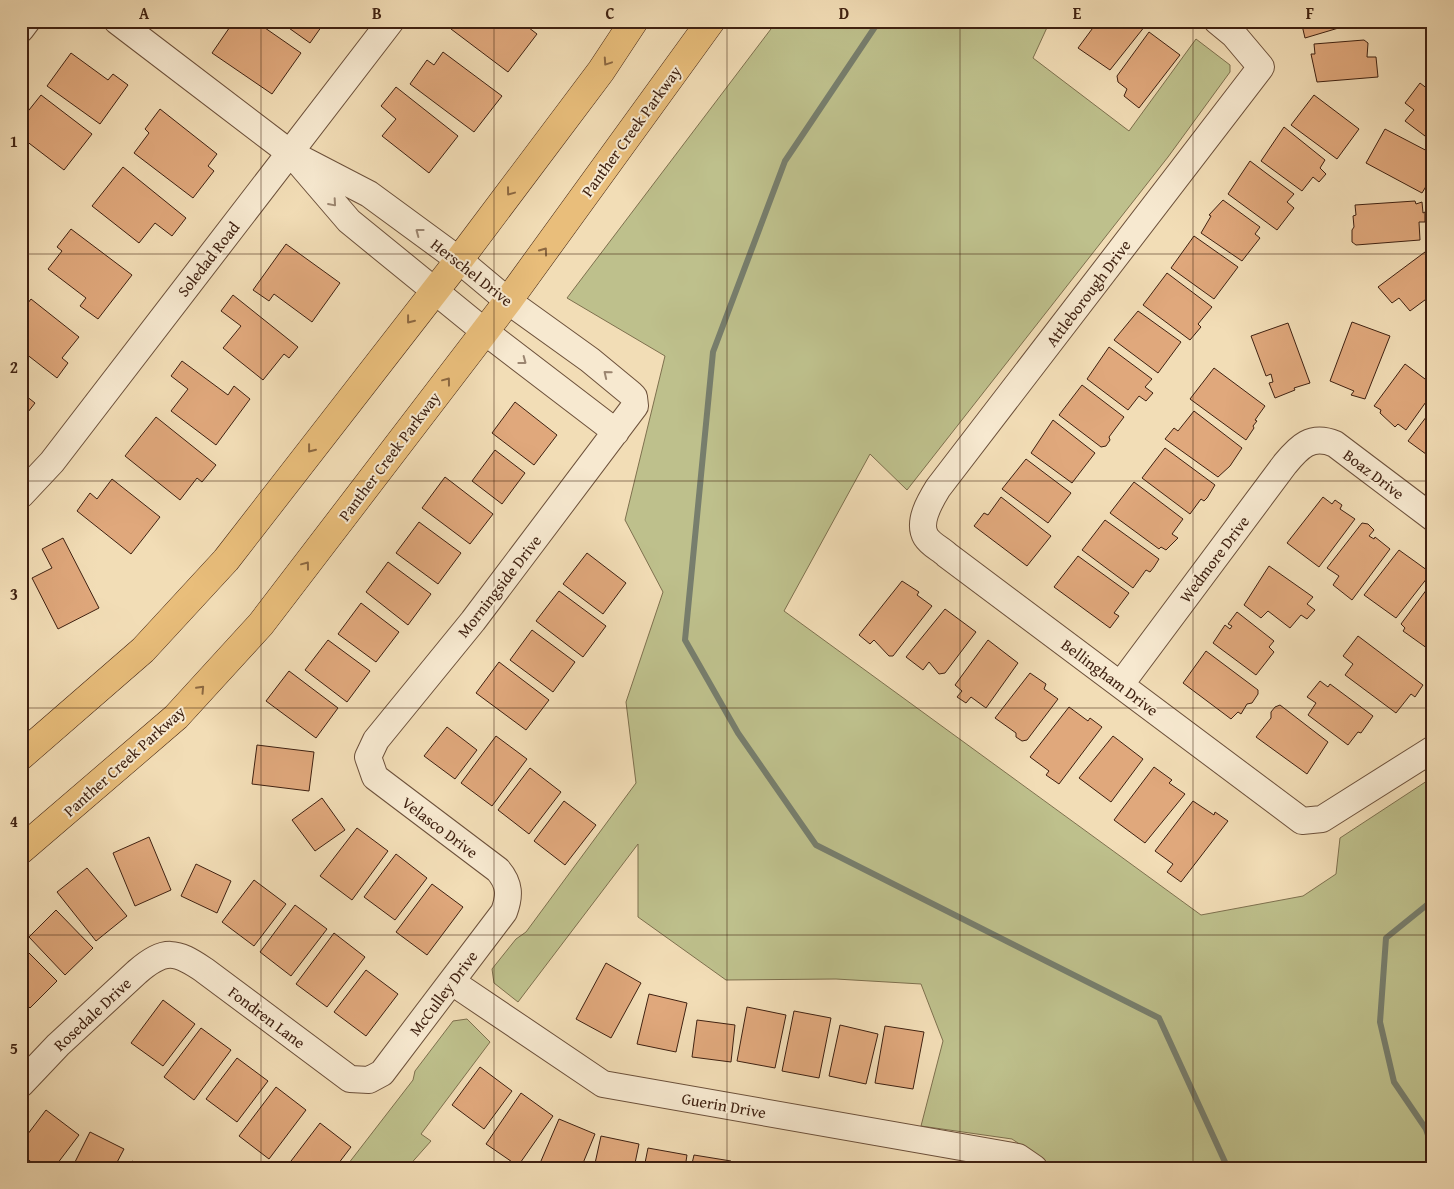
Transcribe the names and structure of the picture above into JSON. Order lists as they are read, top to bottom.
{
  "streets": {
    "main road": ["Panther Creek Parkway"],
    "street": [
      "Soledad Road",
      "Herschel Drive",
      "Attleborough Drive",
      "Boaz Drive",
      "Wedmore Drive",
      "Morningside Drive",
      "Bellingham Drive",
      "Velasco Drive",
      "McCulley Drive",
      "Rosedale Drive",
      "Fondren Lane",
      "Guerin Drive"
    ]
  },
  "crossings": [
    ["Panther Creek Parkway", "Herschel Drive"],
    ["Soledad Road", "Herschel Drive"],
    ["Herschel Drive", "Morningside Drive"],
    ["Attleborough Drive", "Bellingham Drive"],
    ["Boaz Drive", "Wedmore Drive"],
    ["Wedmore Drive", "Bellingham Drive"],
    ["Morningside Drive", "Velasco Drive"],
    ["Velasco Drive", "McCulley Drive"],
    ["McCulley Drive", "Fondren Lane"],
    ["McCulley Drive", "Guerin Drive"],
    ["Rosedale Drive", "Fondren Lane"]
  ],
  "grid": {
    "columns": [
      "A",
      "B",
      "C",
      "D",
      "E",
      "F"
    ],
    "rows": [
      "1",
      "2",
      "3",
      "4",
      "5"
    ]
  }
}
